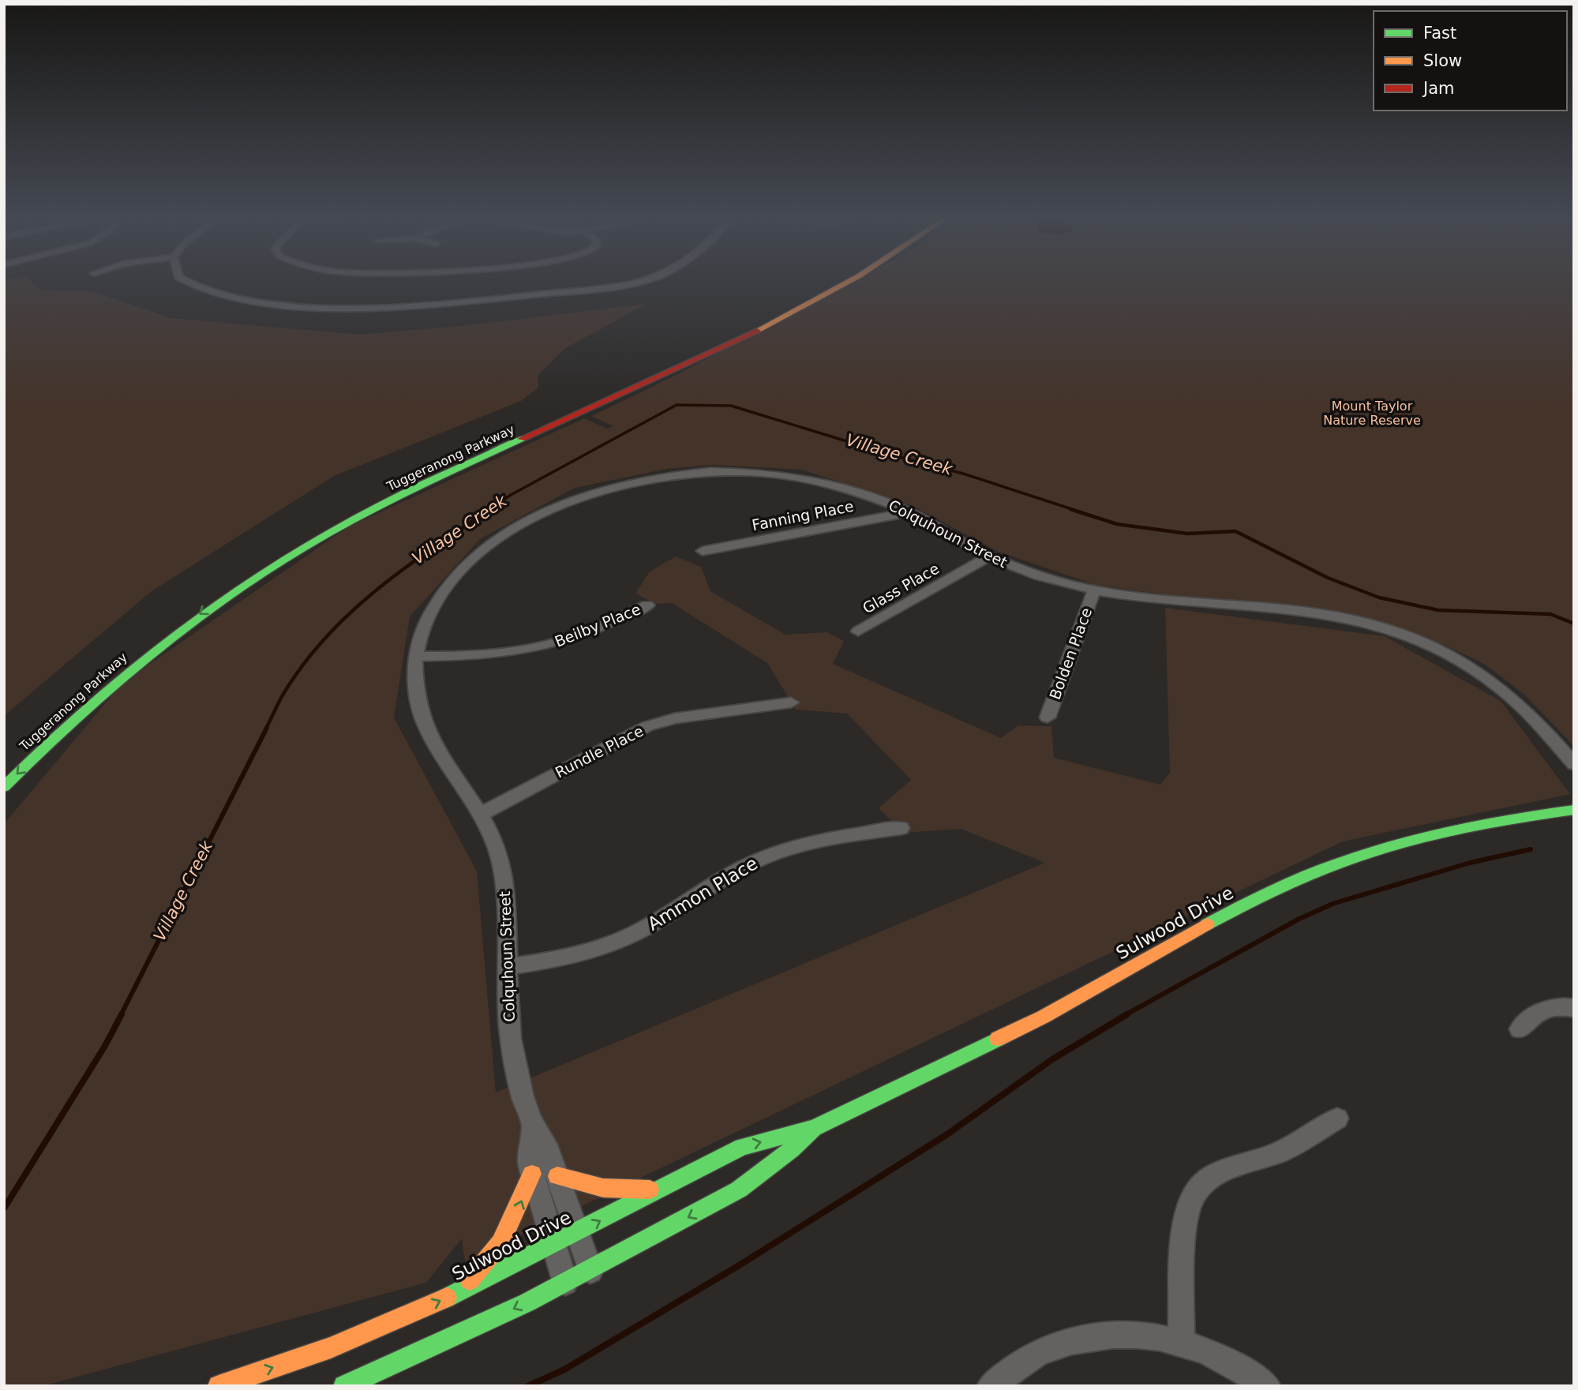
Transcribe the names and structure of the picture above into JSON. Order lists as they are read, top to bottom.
{
  "streets": {
    "main road": ["Tuggeranong Parkway", "Sulwood Drive"],
    "street": [
      "Fanning Place",
      "Colquhoun Street",
      "Glass Place",
      "Beilby Place",
      "Bolden Place",
      "Rundle Place",
      "Ammon Place"
    ]
  },
  "crossings": [
    ["Fanning Place", "Colquhoun Street"],
    ["Colquhoun Street", "Glass Place"],
    ["Colquhoun Street", "Beilby Place"],
    ["Colquhoun Street", "Bolden Place"],
    ["Colquhoun Street", "Rundle Place"],
    ["Colquhoun Street", "Ammon Place"],
    ["Colquhoun Street", "Sulwood Drive"]
  ],
  "water": ["Village Creek"],
  "parks": ["Mount Taylor Nature Reserve"],
  "legend": ["Fast", "Slow", "Jam"]
}
